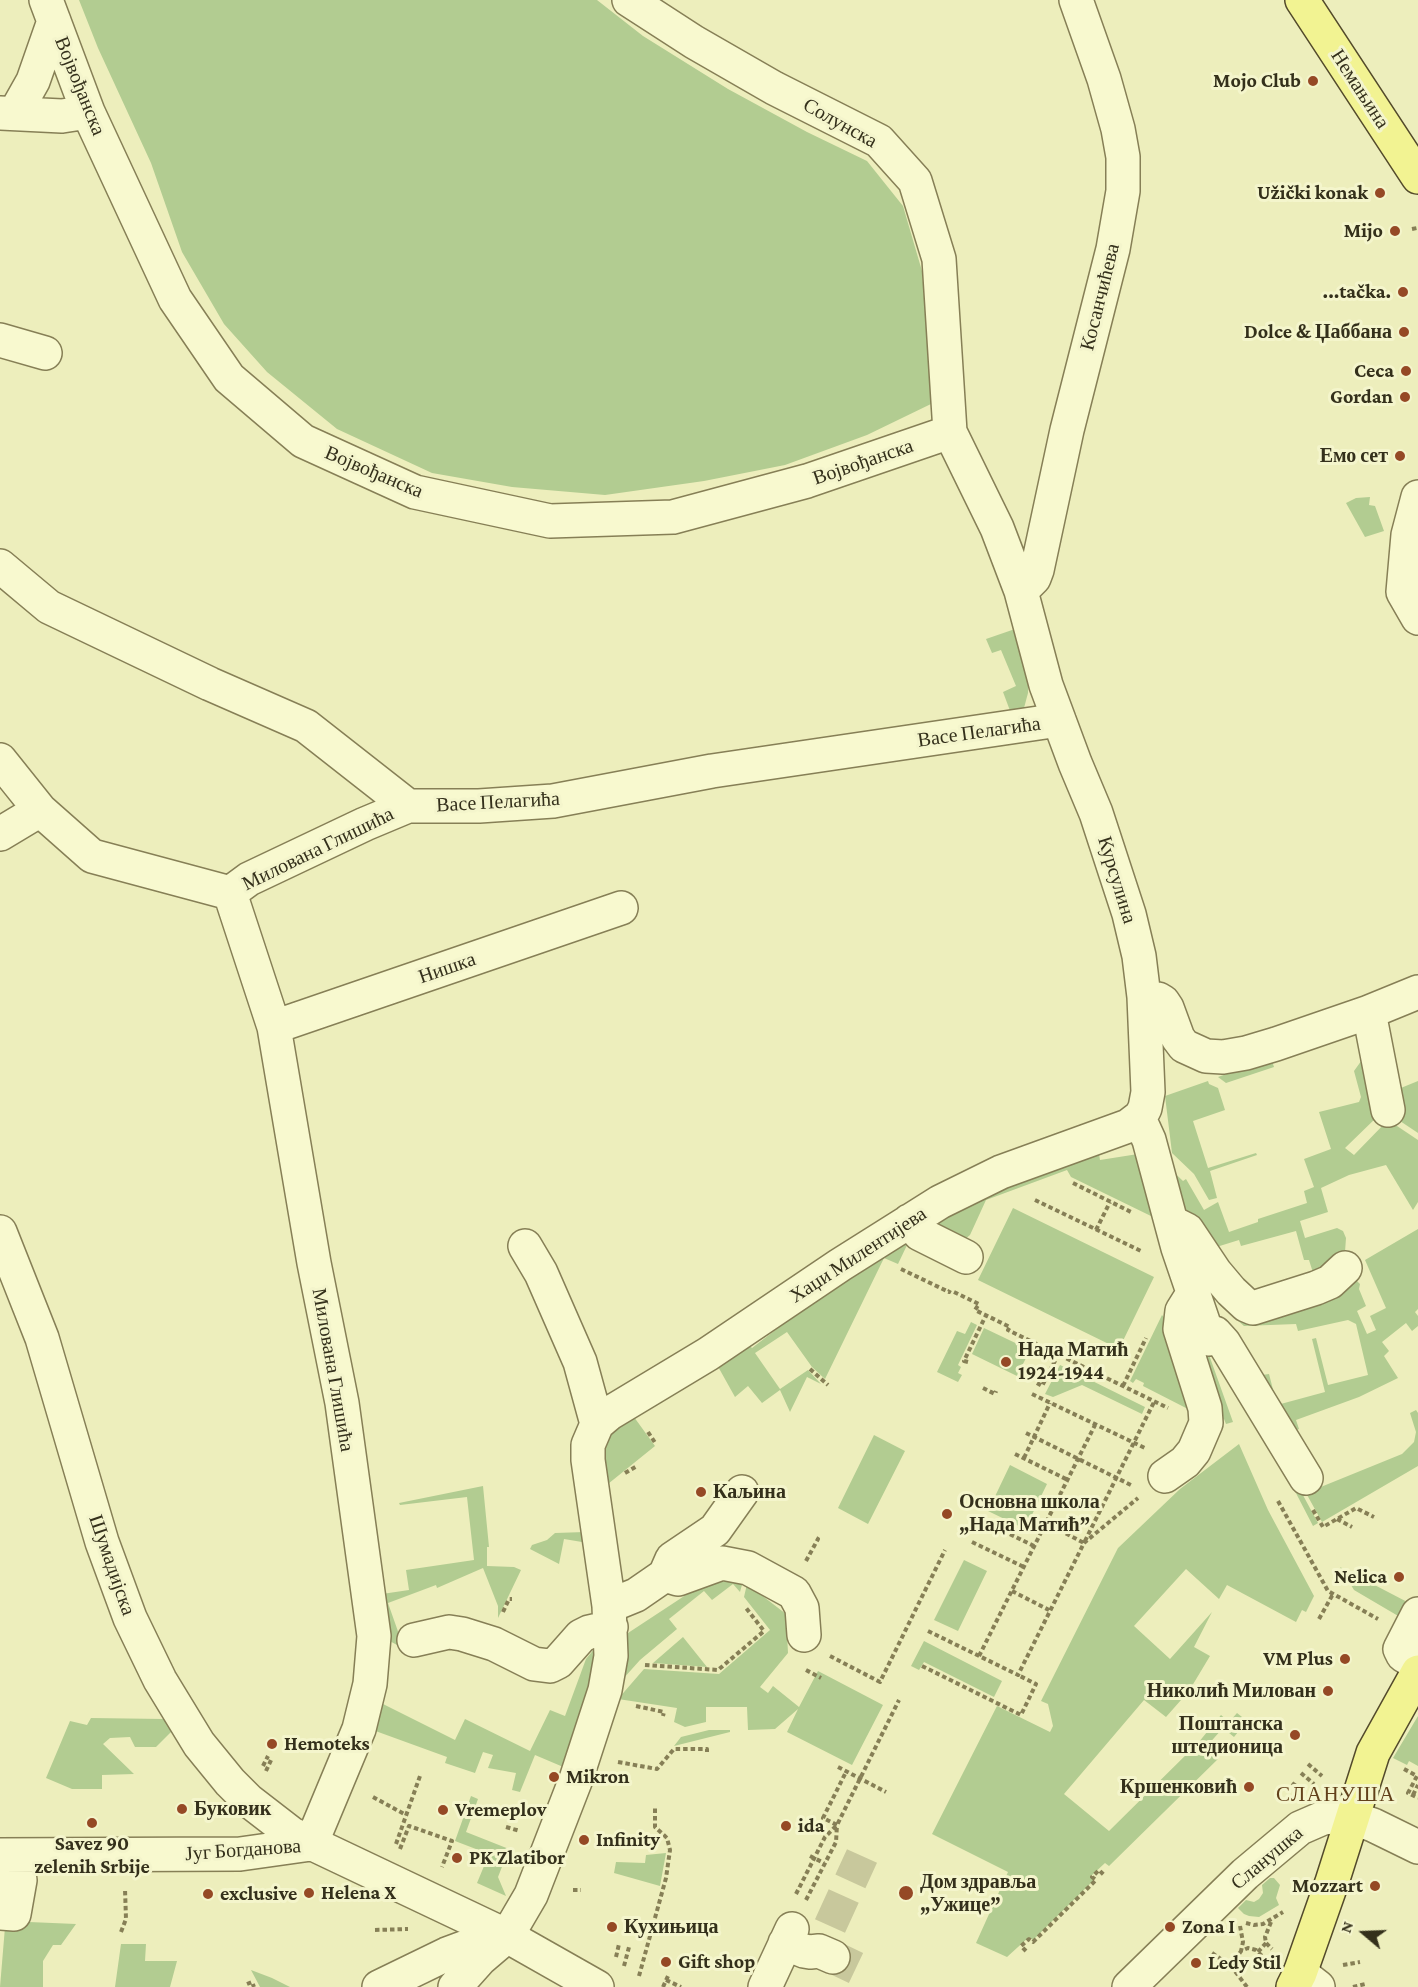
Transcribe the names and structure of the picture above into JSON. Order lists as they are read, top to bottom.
{
  "streets": {
    "main road": ["Немањина"],
    "street": [
      "Војвођанска",
      "Солунска",
      "Косанчићева",
      "Васе Пелагића",
      "Милована Глишића",
      "Курсулина",
      "Нишка",
      "Хаџи Милентијева",
      "Шумадијска",
      "Југ Богданова",
      "Сланушка"
    ]
  },
  "crossings": [
    ["Војвођанска", "Солунска"],
    ["Војвођанска", "Курсулина"],
    ["Солунска", "Курсулина"],
    ["Косанчићева", "Курсулина"],
    ["Васе Пелагића", "Милована Глишића"],
    ["Васе Пелагића", "Курсулина"],
    ["Милована Глишића", "Нишка"],
    ["Милована Глишића", "Шумадијска"],
    ["Милована Глишића", "Југ Богданова"],
    ["Курсулина", "Хаџи Милентијева"],
    ["Шумадијска", "Југ Богданова"]
  ],
  "districts": ["СЛАНУША"],
  "places": [
    "Mojo Club",
    "Užički konak",
    "Mijo",
    "...tačka.",
    "Dolce & Џаббана",
    "Ceca",
    "Gordan",
    "Емо сет",
    "Нада Матић 1924-1944",
    "Каљина",
    "Основна школа „Нада Матић”",
    "Nelica",
    "VM Plus",
    "Николић Милован",
    "Поштанска штедионица",
    "Hemoteks",
    "Mikron",
    "Кршенковић",
    "Буковик",
    "Vremeplov",
    "Savez 90 zelenih Srbije",
    "ida",
    "Infinity",
    "PK Zlatibor",
    "Mozzart",
    "Helena X",
    "Дом здравља „Ужице”",
    "exclusive",
    "Кухињица",
    "Zona I",
    "Gift shop",
    "Ledy Stil"
  ],
  "north": "left"
}
